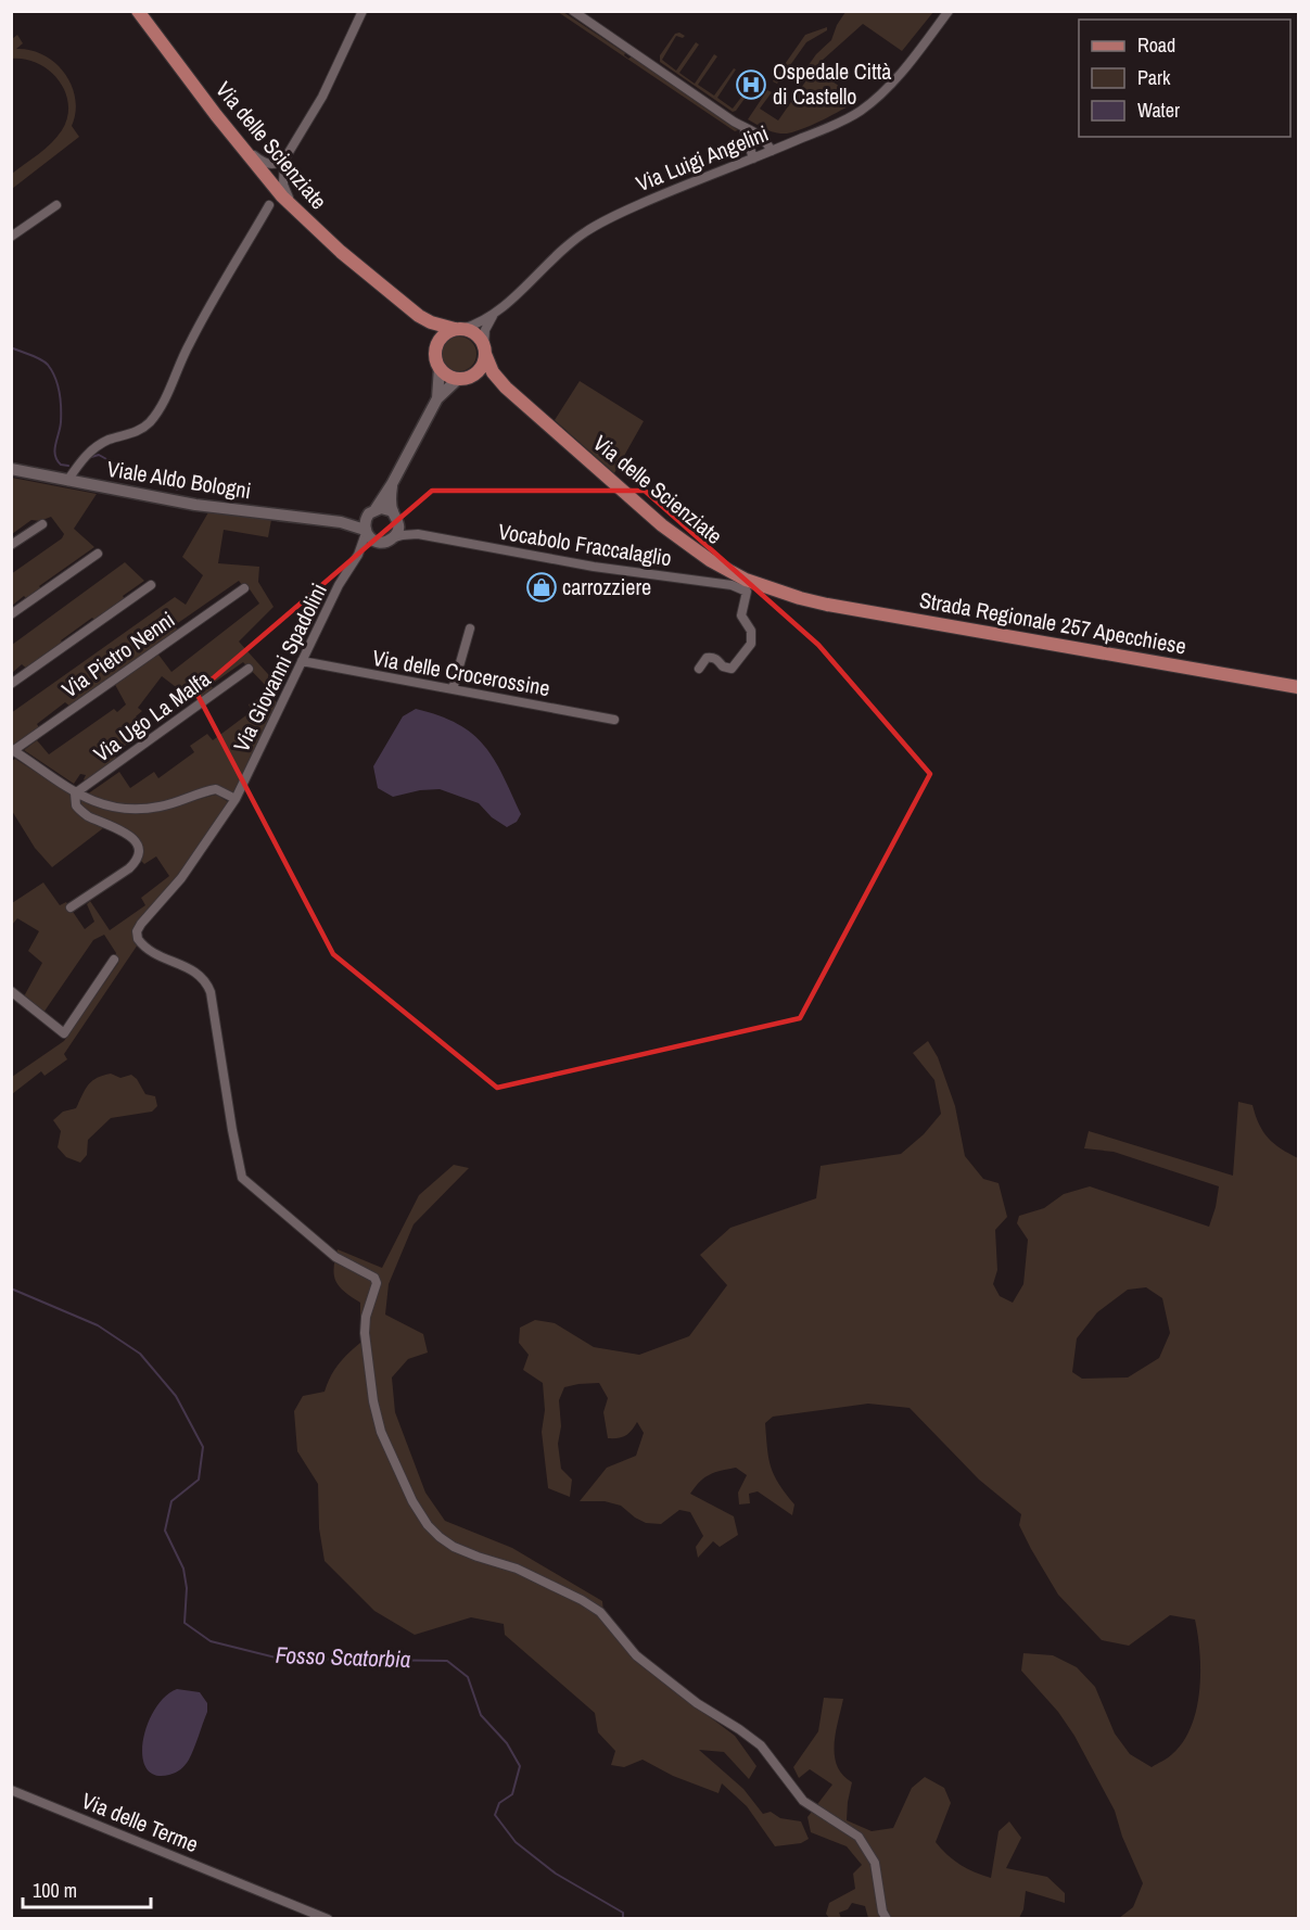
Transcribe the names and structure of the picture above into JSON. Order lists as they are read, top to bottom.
{
  "streets": {
    "main road": ["Via delle Scienziate", "Viale Aldo Bologni", "Strada Regionale 257 Apecchiese"],
    "street": [
      "Via Luigi Angelini",
      "Vocabolo Fraccalaglio",
      "Via Pietro Nenni",
      "Via Giovanni Spadolini",
      "Via delle Crocerossine",
      "Via Ugo La Malfa",
      "Via delle Terme"
    ]
  },
  "crossings": [
    ["Via delle Scienziate", "Via Luigi Angelini"],
    ["Via delle Scienziate", "Strada Regionale 257 Apecchiese"],
    ["Viale Aldo Bologni", "Via Giovanni Spadolini"],
    ["Via Giovanni Spadolini", "Via delle Crocerossine"]
  ],
  "water": ["Fosso Scatorbia"],
  "places": {
    "hospital": ["Ospedale Città di Castello"],
    "shop": ["carrozziere"]
  },
  "legend": ["Road", "Park", "Water"],
  "scale_bar": "100 m"
}
